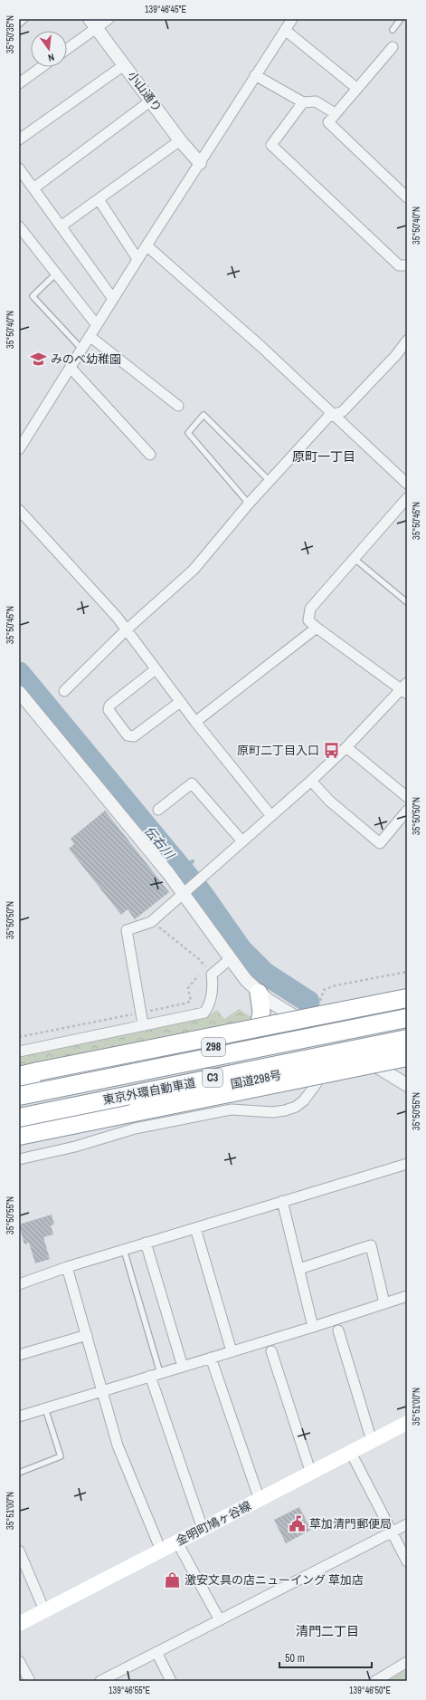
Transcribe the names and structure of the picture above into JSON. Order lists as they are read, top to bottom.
{
  "streets": {
    "highway": [
      "298",
      "C3",
      "国道298号",
      "東京外環自動車道"
    ],
    "main road": ["金明町鳩ヶ谷線"],
    "street": ["小山通り"]
  },
  "crossings": [
    ["298", "東京外環自動車道"]
  ],
  "districts": ["原町一丁目", "清門二丁目"],
  "water": ["伝右川"],
  "places": {
    "school or university": ["みのべ幼稚園"],
    "bus stop": ["原町二丁目入口"],
    "public building": ["草加清門郵便局"],
    "shop": ["激安文具の店ニューイング 草加店"]
  },
  "scale_bar": "50 m",
  "north": "bottom",
  "coordinates": [
    "139°46'45\"E",
    "35°50'35\"N",
    "35°50'40\"N",
    "35°50'45\"N",
    "35°50'50\"N",
    "35°50'55\"N",
    "35°51'00\"N",
    "139°46'55\"E",
    "139°46'50\"E"
  ]
}
